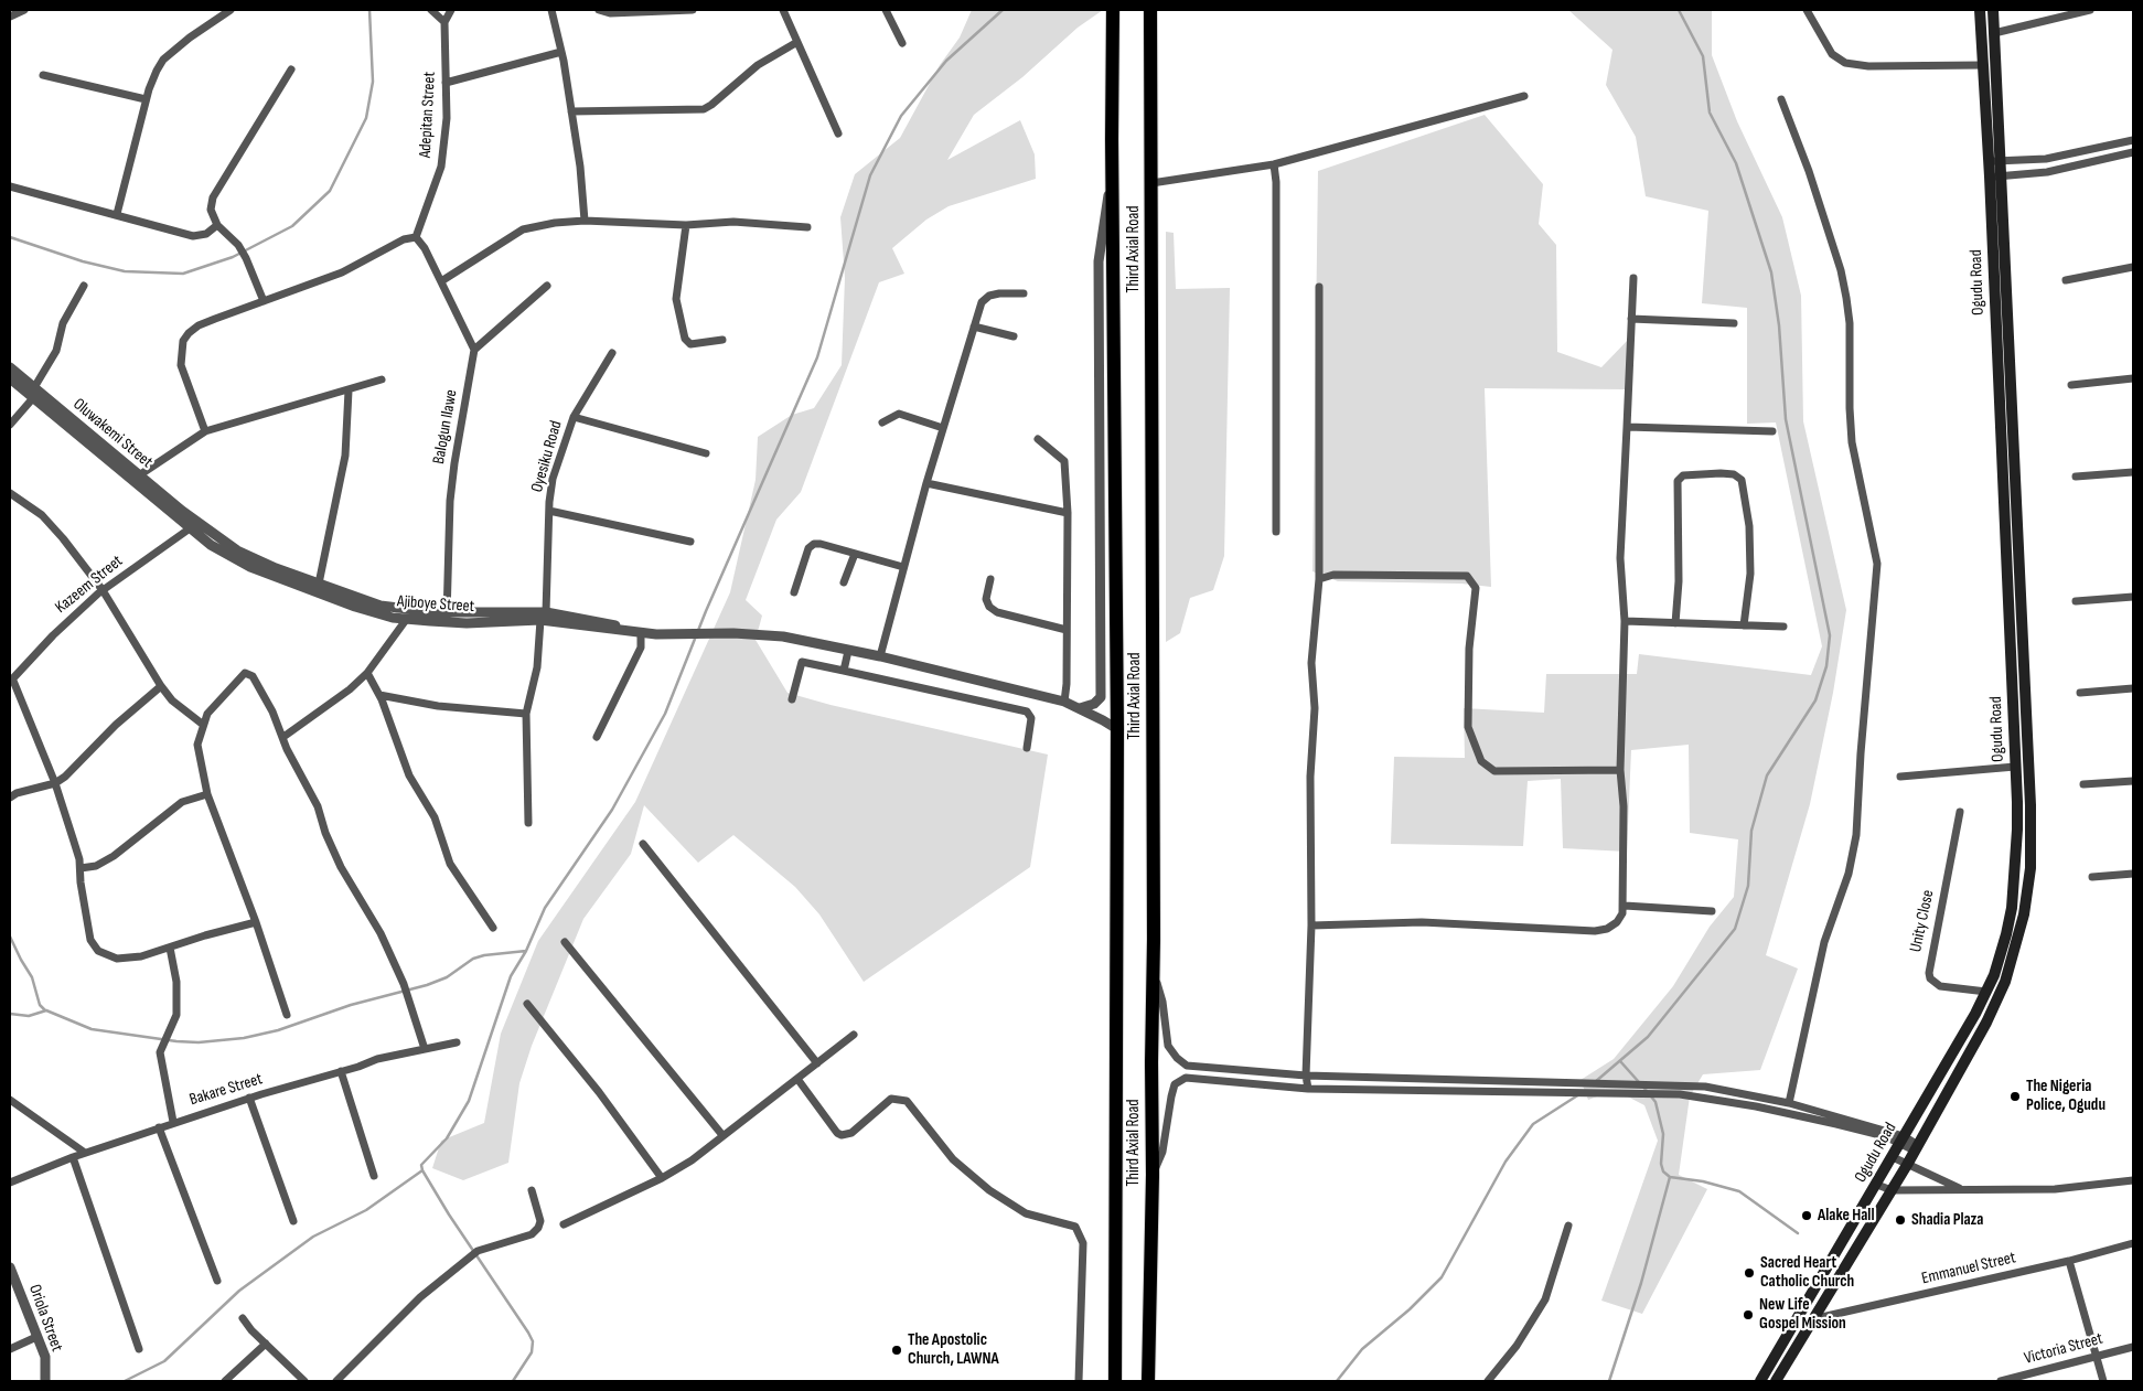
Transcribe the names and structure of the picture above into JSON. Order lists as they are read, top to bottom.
{
  "streets": {
    "highway": ["Third Axial Road"],
    "main road": ["Ogudu Road"],
    "street": [
      "Adepitan Street",
      "Balogun Ilawe",
      "Oluwakemi Street",
      "Oyesiku Road",
      "Kazeem Street",
      "Ajiboye Street",
      "Unity Close",
      "Bakare Street",
      "Emmanuel Street",
      "Oriola Street",
      "Victoria Street"
    ]
  },
  "crossings": [
    ["Third Axial Road", "Ajiboye Street"],
    ["Ogudu Road", "Unity Close"],
    ["Ogudu Road", "Emmanuel Street"],
    ["Balogun Ilawe", "Ajiboye Street"],
    ["Oluwakemi Street", "Kazeem Street"],
    ["Oluwakemi Street", "Ajiboye Street"],
    ["Oyesiku Road", "Ajiboye Street"],
    ["Kazeem Street", "Ajiboye Street"]
  ],
  "places": [
    "The Nigeria Police, Ogudu",
    "Alake Hall",
    "Shadia Plaza",
    "Sacred Heart Catholic Church",
    "New Life Gospel Mission",
    "The Apostolic Church, LAWNA"
  ]
}
